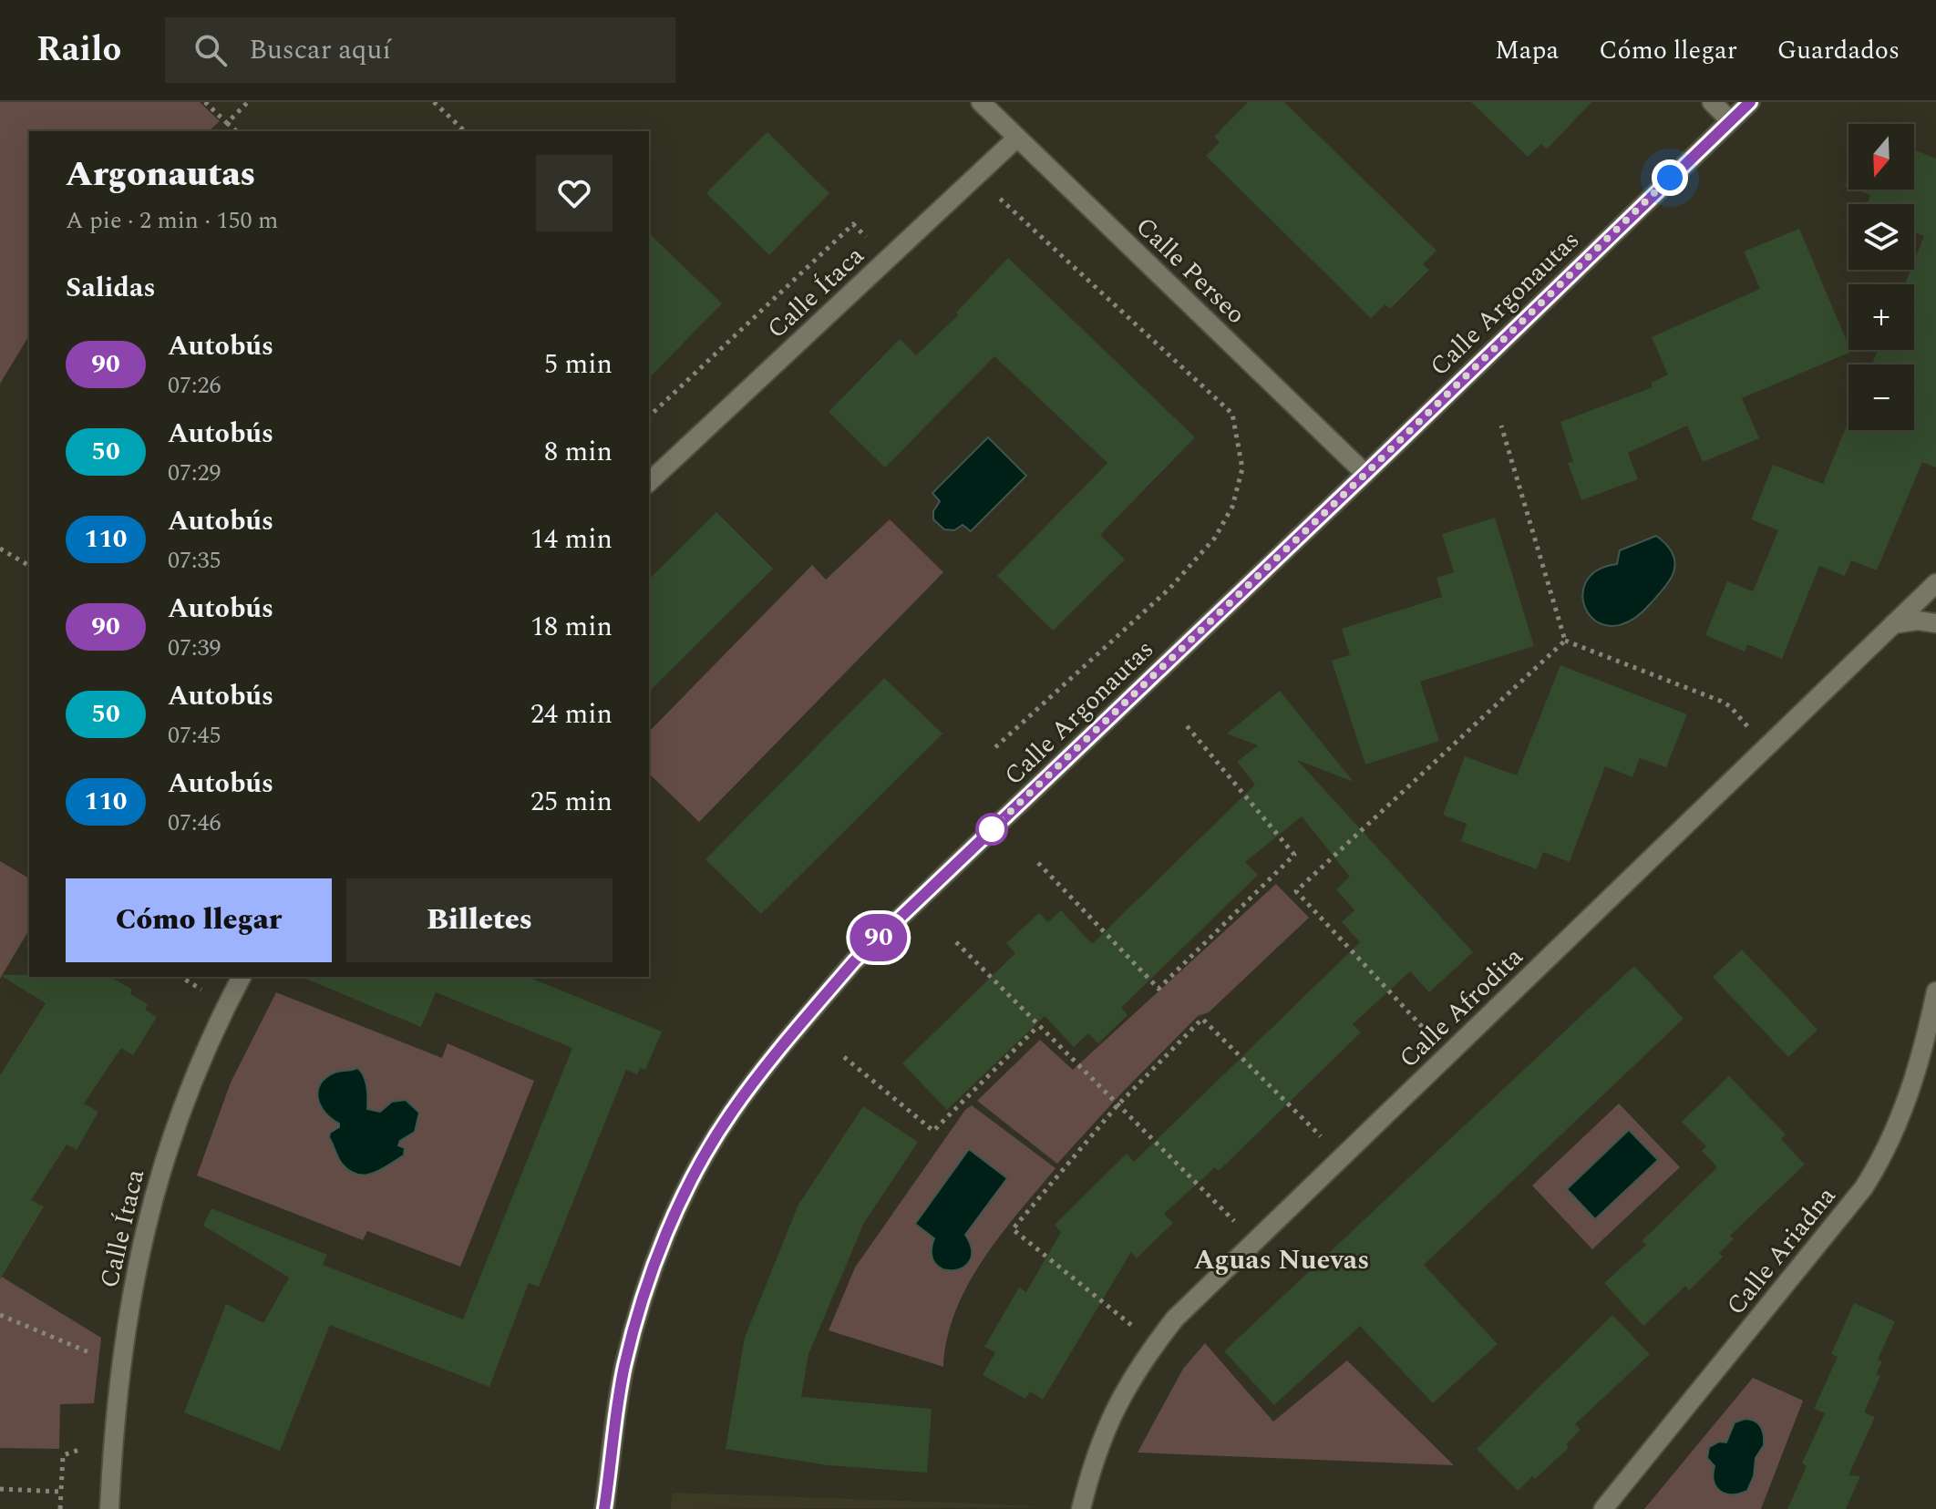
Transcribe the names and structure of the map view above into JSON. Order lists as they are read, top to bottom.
{
  "streets": {
    "street": [
      "Calle Perseo",
      "Calle Ítaca",
      "Calle Argonautas",
      "Calle Afrodita",
      "Calle Ariadna"
    ]
  },
  "crossings": [
    ["Calle Perseo", "Calle Ítaca"],
    ["Calle Perseo", "Calle Argonautas"]
  ],
  "districts": ["Aguas Nuevas"],
  "lines": ["bus line 90"],
  "north": "bottom",
  "page": {
    "header": "Railo",
    "search": "Buscar aquí",
    "nav": ["Mapa", "Cómo llegar", "Guardados"],
    "on_map": "90",
    "map_buttons": ["+", "−"],
    "heading": [
      ["Argonautas", "A pie · 2 min · 150 m"],
      "Salidas"
    ],
    "list": [
      {
        "mark": "90",
        "name": "Autobús",
        "note": "07:26",
        "value": "5 min"
      },
      {
        "mark": "50",
        "name": "Autobús",
        "note": "07:29",
        "value": "8 min"
      },
      {
        "mark": "110",
        "name": "Autobús",
        "note": "07:35",
        "value": "14 min"
      },
      {
        "mark": "90",
        "name": "Autobús",
        "note": "07:39",
        "value": "18 min"
      },
      {
        "mark": "50",
        "name": "Autobús",
        "note": "07:45",
        "value": "24 min"
      },
      {
        "mark": "110",
        "name": "Autobús",
        "note": "07:46",
        "value": "25 min"
      }
    ],
    "buttons": ["Cómo llegar", "Billetes"]
  }
}
